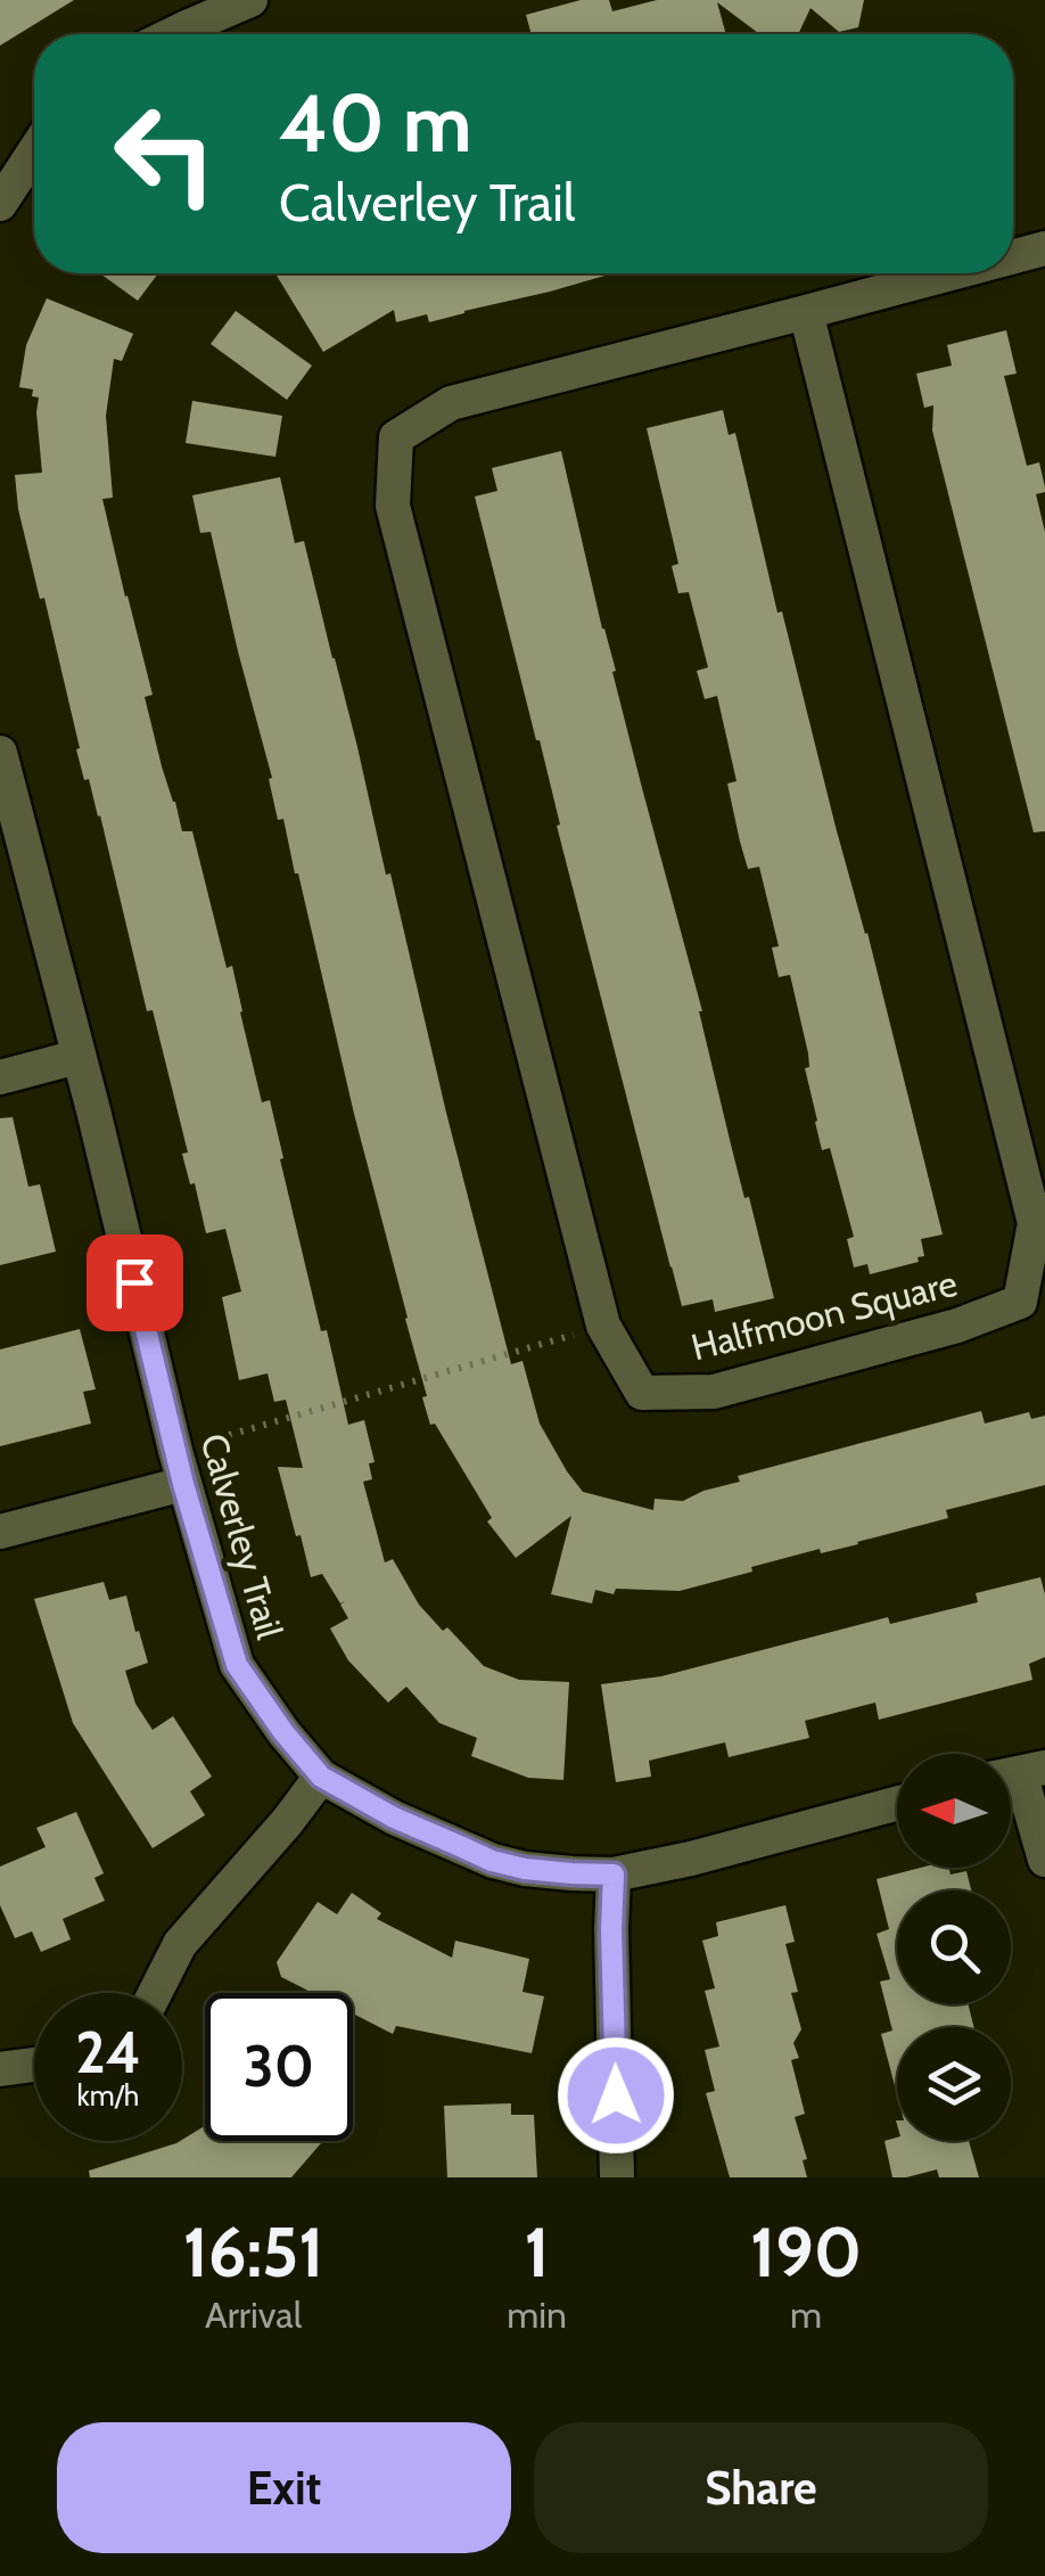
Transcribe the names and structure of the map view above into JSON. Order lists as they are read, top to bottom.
{
  "streets": {
    "street": ["Halfmoon Square", "Calverley Trail"]
  },
  "north": "left",
  "page": {
    "turn": ["40 m", "Calverley Trail"],
    "speed": "24 km/h",
    "limit": "30",
    "eta": [
      "16:51",
      "Arrival",
      "1",
      "min",
      "190",
      "m"
    ],
    "buttons": ["Exit", "Share"]
  }
}
